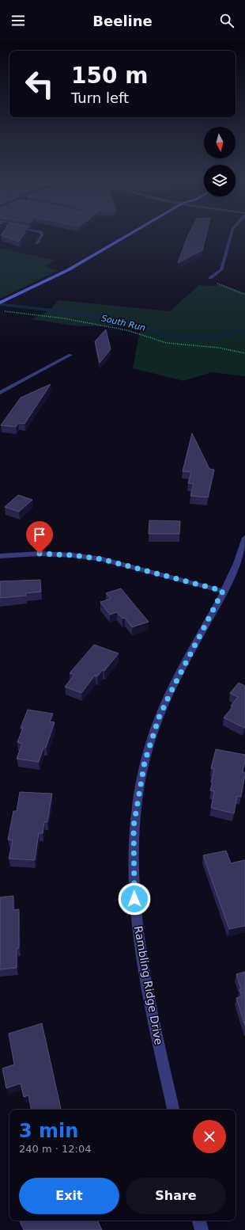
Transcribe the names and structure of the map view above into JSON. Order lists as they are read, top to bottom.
{
  "streets": {
    "street": ["Rambling Ridge Drive"]
  },
  "water": ["South Run"],
  "north": "bottom",
  "page": {
    "header": "Beeline",
    "turn": ["150 m", "Turn left"],
    "heading": ["3 min", "240 m · 12:04"],
    "buttons": ["Exit", "Share"]
  }
}
